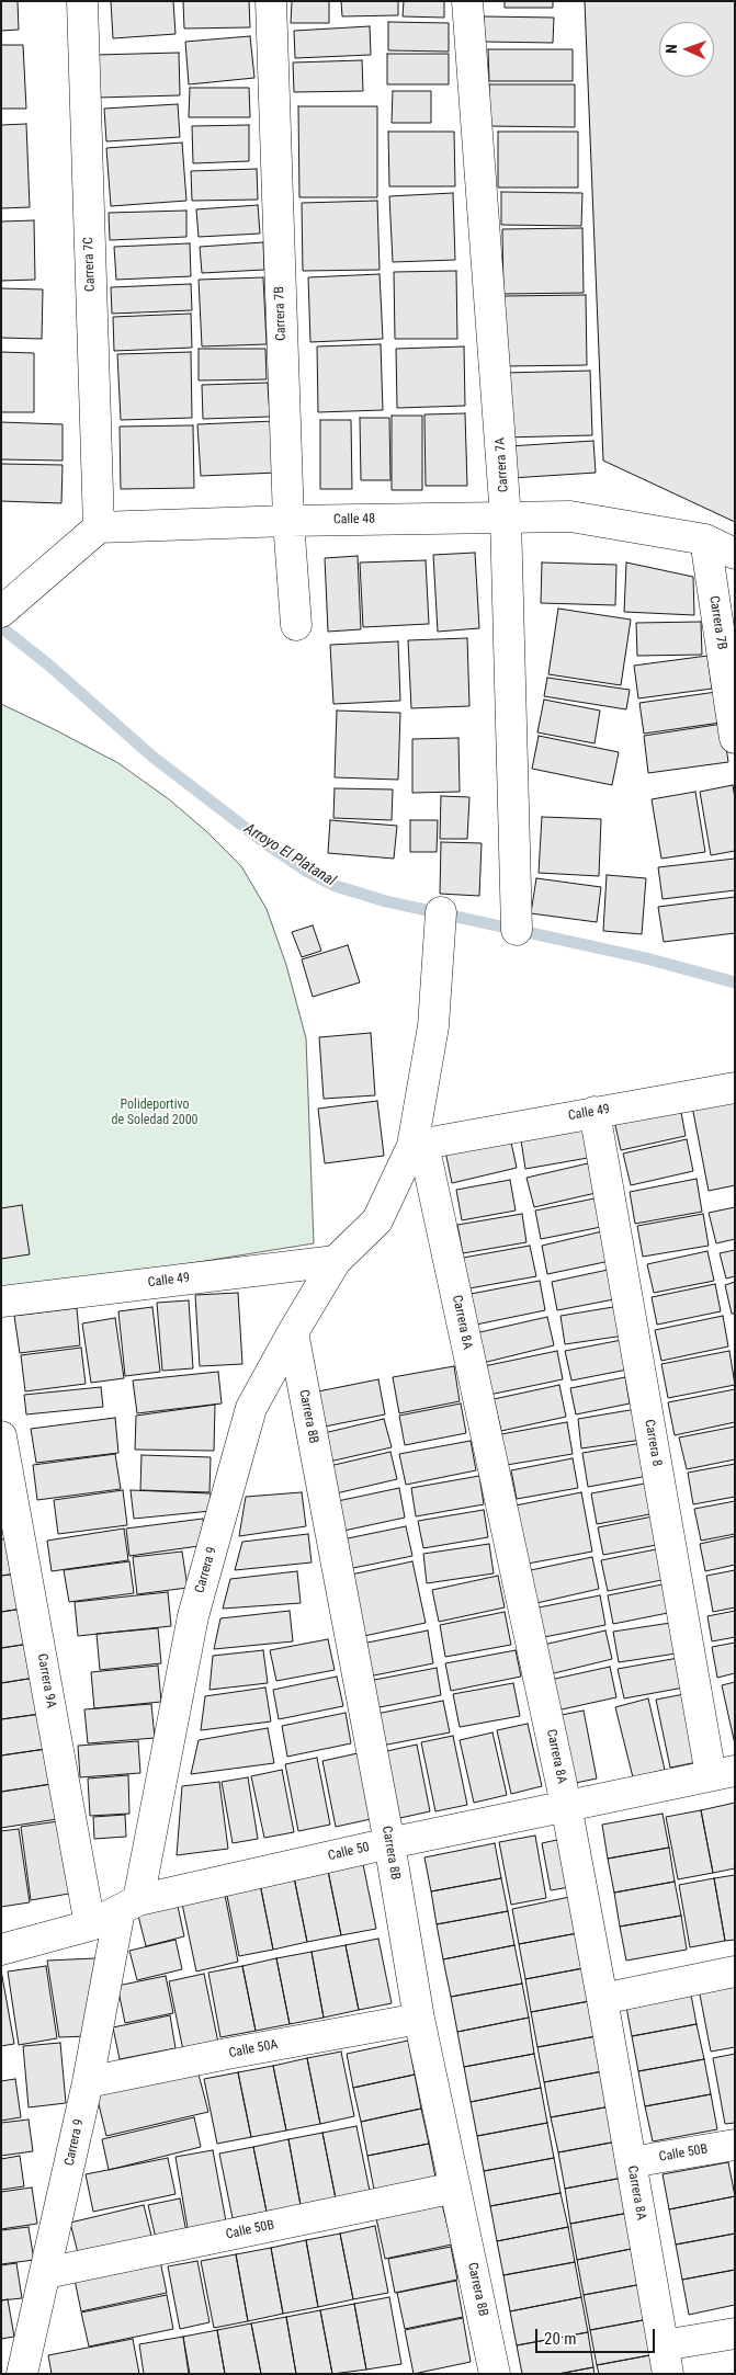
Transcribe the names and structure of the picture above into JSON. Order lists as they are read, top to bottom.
{
  "streets": {
    "street": [
      "Carrera 7C",
      "Carrera 7B",
      "Carrera 7A",
      "Calle 48",
      "Calle 49",
      "Carrera 8A",
      "Carrera 8B",
      "Carrera 8",
      "Carrera 9",
      "Carrera 9A",
      "Calle 50",
      "Calle 50A",
      "Calle 50B"
    ]
  },
  "crossings": [
    ["Carrera 7C", "Calle 48"],
    ["Carrera 7B", "Calle 48"],
    ["Carrera 7A", "Calle 48"],
    ["Calle 49", "Carrera 8A"],
    ["Calle 49", "Carrera 8"],
    ["Calle 49", "Carrera 9"],
    ["Carrera 8A", "Carrera 9"],
    ["Carrera 8A", "Calle 50"],
    ["Carrera 8A", "Calle 50B"],
    ["Carrera 8B", "Carrera 9"],
    ["Carrera 8B", "Calle 50"],
    ["Carrera 8B", "Calle 50A"],
    ["Carrera 8B", "Calle 50B"],
    ["Carrera 8", "Calle 50"],
    ["Carrera 9", "Calle 50"],
    ["Carrera 9", "Calle 50A"],
    ["Carrera 9", "Calle 50B"],
    ["Carrera 9A", "Calle 50"]
  ],
  "water": ["Arroyo El Platanal"],
  "parks": ["Polideportivo de Soledad 2000"],
  "scale_bar": "20 m",
  "north": "left"
}
